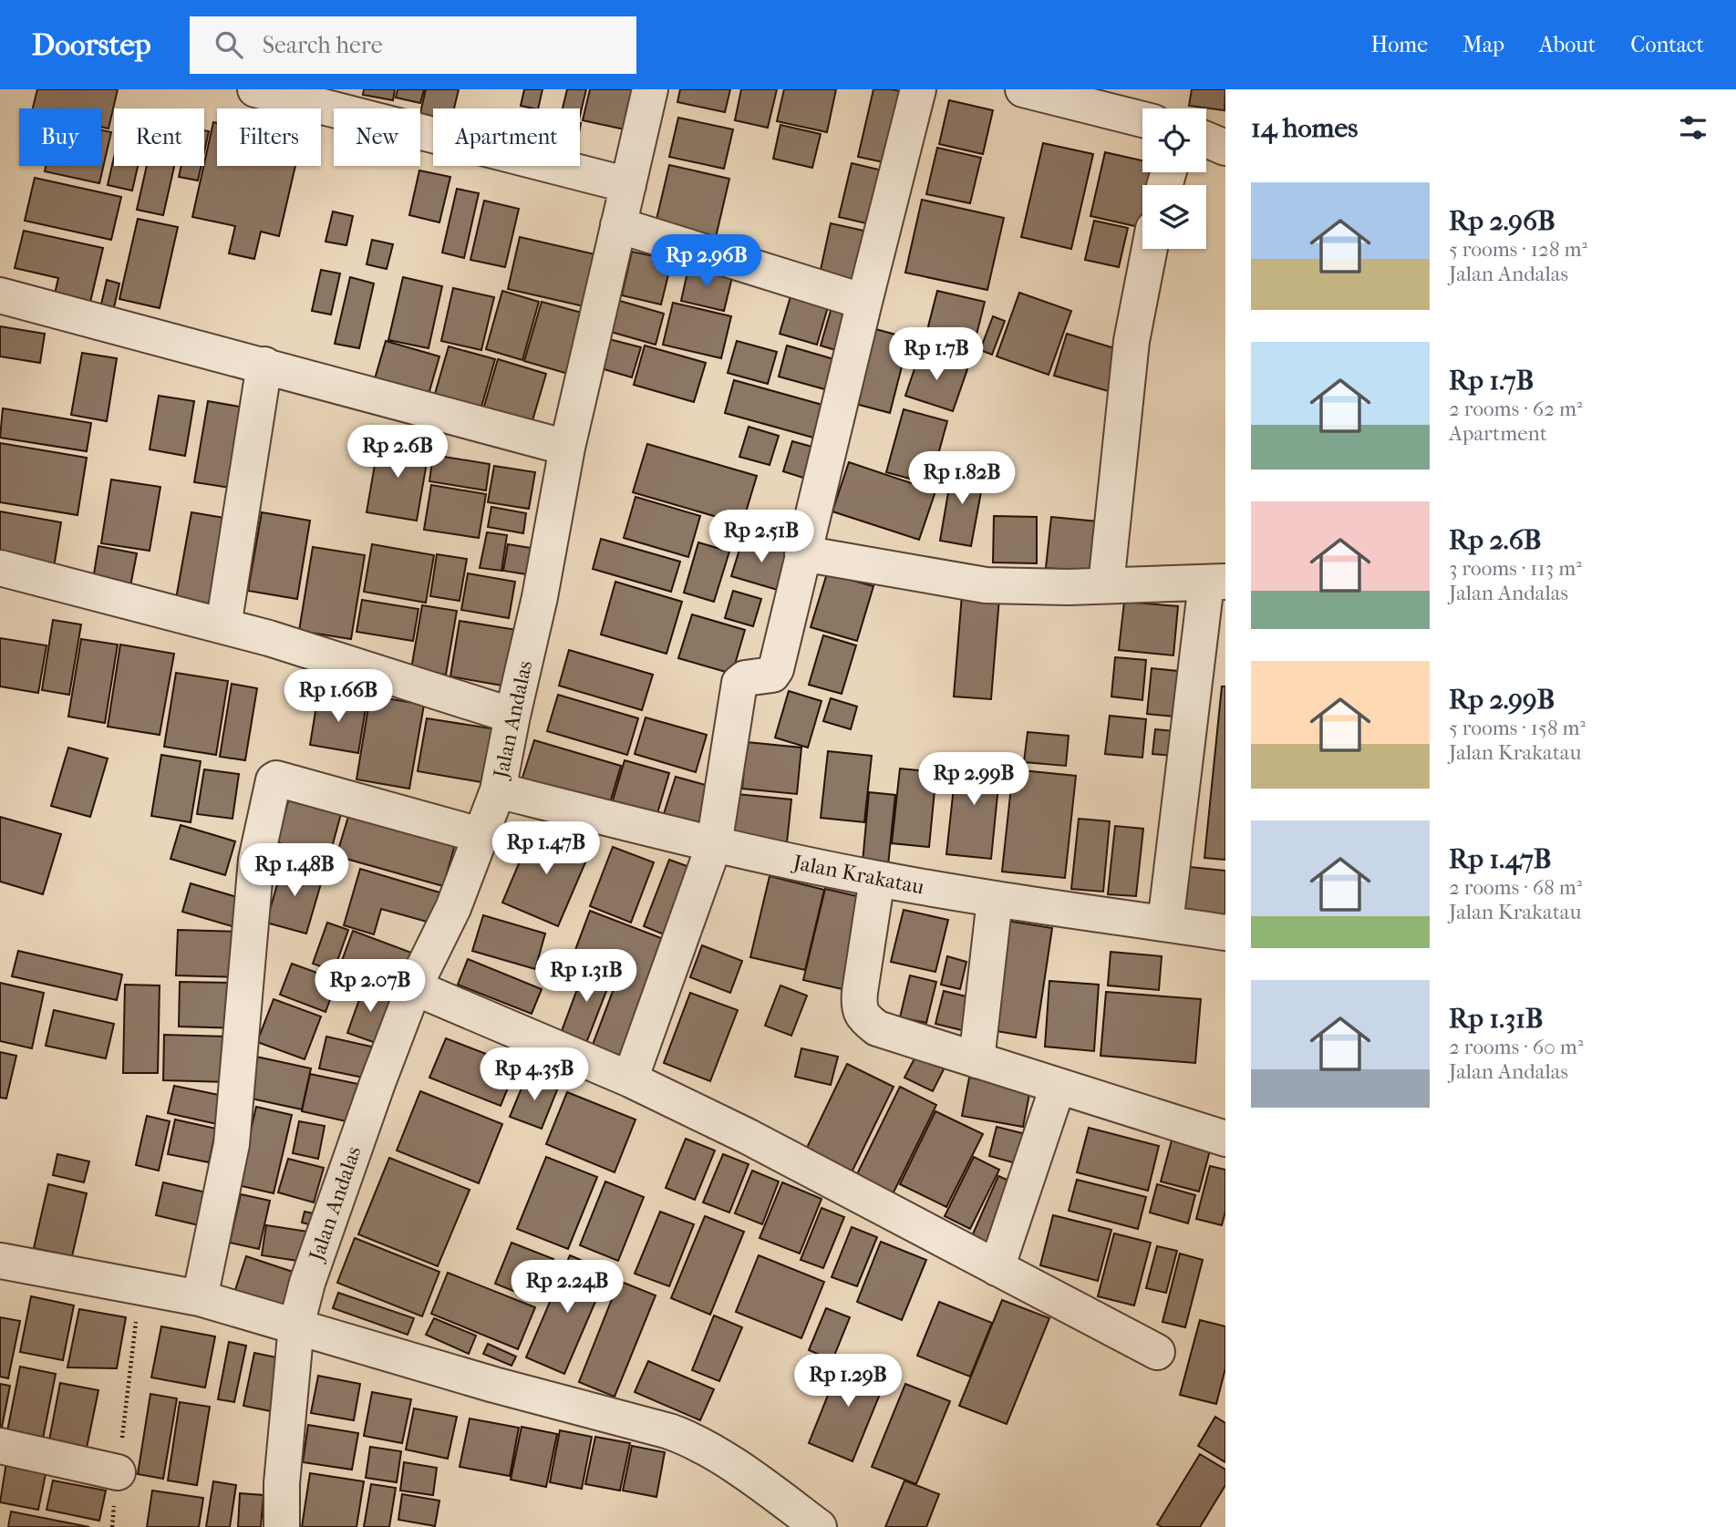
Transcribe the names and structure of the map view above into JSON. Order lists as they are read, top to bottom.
{
  "streets": {
    "street": ["Jalan Andalas", "Jalan Krakatau"]
  },
  "crossings": [
    ["Jalan Andalas", "Jalan Krakatau"]
  ],
  "page": {
    "header": "Doorstep",
    "search": "Search here",
    "nav": [
      "Home",
      "Map",
      "About",
      "Contact"
    ],
    "heading": "14 homes",
    "chip": [
      "Buy",
      "Rent",
      "Filters",
      "New",
      "Apartment"
    ],
    "list": [
      {
        "name": "Rp 2.96B",
        "note": "5 rooms · 128 m² · Jalan Andalas"
      },
      {
        "name": "Rp 1.7B",
        "note": "2 rooms · 62 m² · Apartment"
      },
      {
        "name": "Rp 2.6B",
        "note": "3 rooms · 113 m² · Jalan Andalas"
      },
      {
        "name": "Rp 2.99B",
        "note": "5 rooms · 158 m² · Jalan Krakatau"
      },
      {
        "name": "Rp 1.47B",
        "note": "2 rooms · 68 m² · Jalan Krakatau"
      },
      {
        "name": "Rp 1.31B",
        "note": "2 rooms · 60 m² · Jalan Andalas"
      }
    ],
    "price": [
      "Rp 2.96B",
      "Rp 1.7B",
      "Rp 2.6B",
      "Rp 1.82B",
      "Rp 2.51B",
      "Rp 1.66B",
      "Rp 2.99B",
      "Rp 1.47B",
      "Rp 1.48B",
      "Rp 1.31B",
      "Rp 2.07B",
      "Rp 4.35B",
      "Rp 2.24B",
      "Rp 1.29B"
    ]
  }
}
